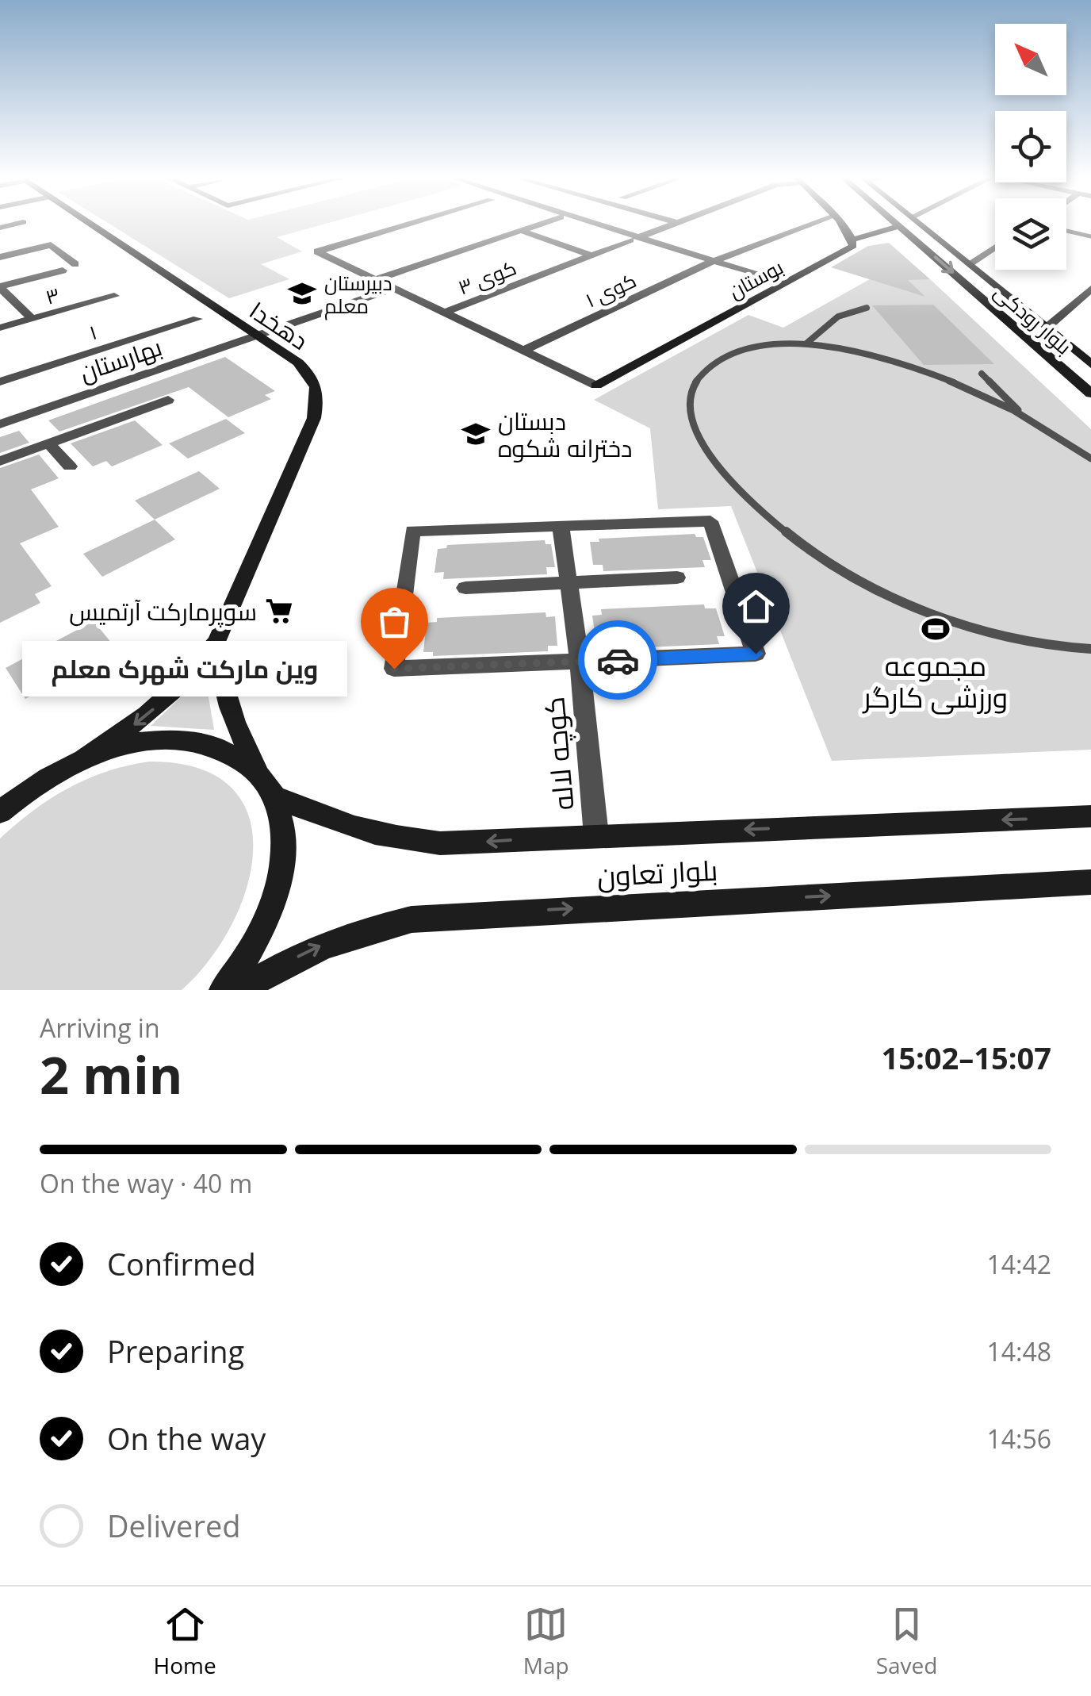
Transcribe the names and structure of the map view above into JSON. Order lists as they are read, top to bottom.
{
  "streets": {
    "main road": [
      "بوستان",
      "بلوار رودکی",
      "دهخدا",
      "بلوار تعاون"
    ],
    "street": [
      "کوی ۳",
      "کوی ۱",
      "۳",
      "۱",
      "بهارستان",
      "کوچه لاله"
    ]
  },
  "crossings": [
    ["دهخدا", "بهارستان"],
    ["کوچه لاله", "بلوار تعاون"]
  ],
  "places": {
    "school or university": ["دبیرستان معلم", "دبستان دخترانه شکوه"],
    "supermarket": ["سوپرمارکت آرتمیس"],
    "sports": ["مجموعه ورزشی کارگر"],
    "other": ["وین مارکت شهرک معلم"]
  },
  "north": "top left",
  "page": {
    "bubble": "وین مارکت شهرک معلم",
    "heading": ["2 min", "Arriving in", "15:02–15:07"],
    "bar": "On the way · 40 m",
    "list": [
      ["Confirmed", "14:42"],
      ["Preparing", "14:48"],
      ["On the way", "14:56"],
      "Delivered"
    ],
    "tabs": ["Home", "Map", "Saved"]
  }
}
